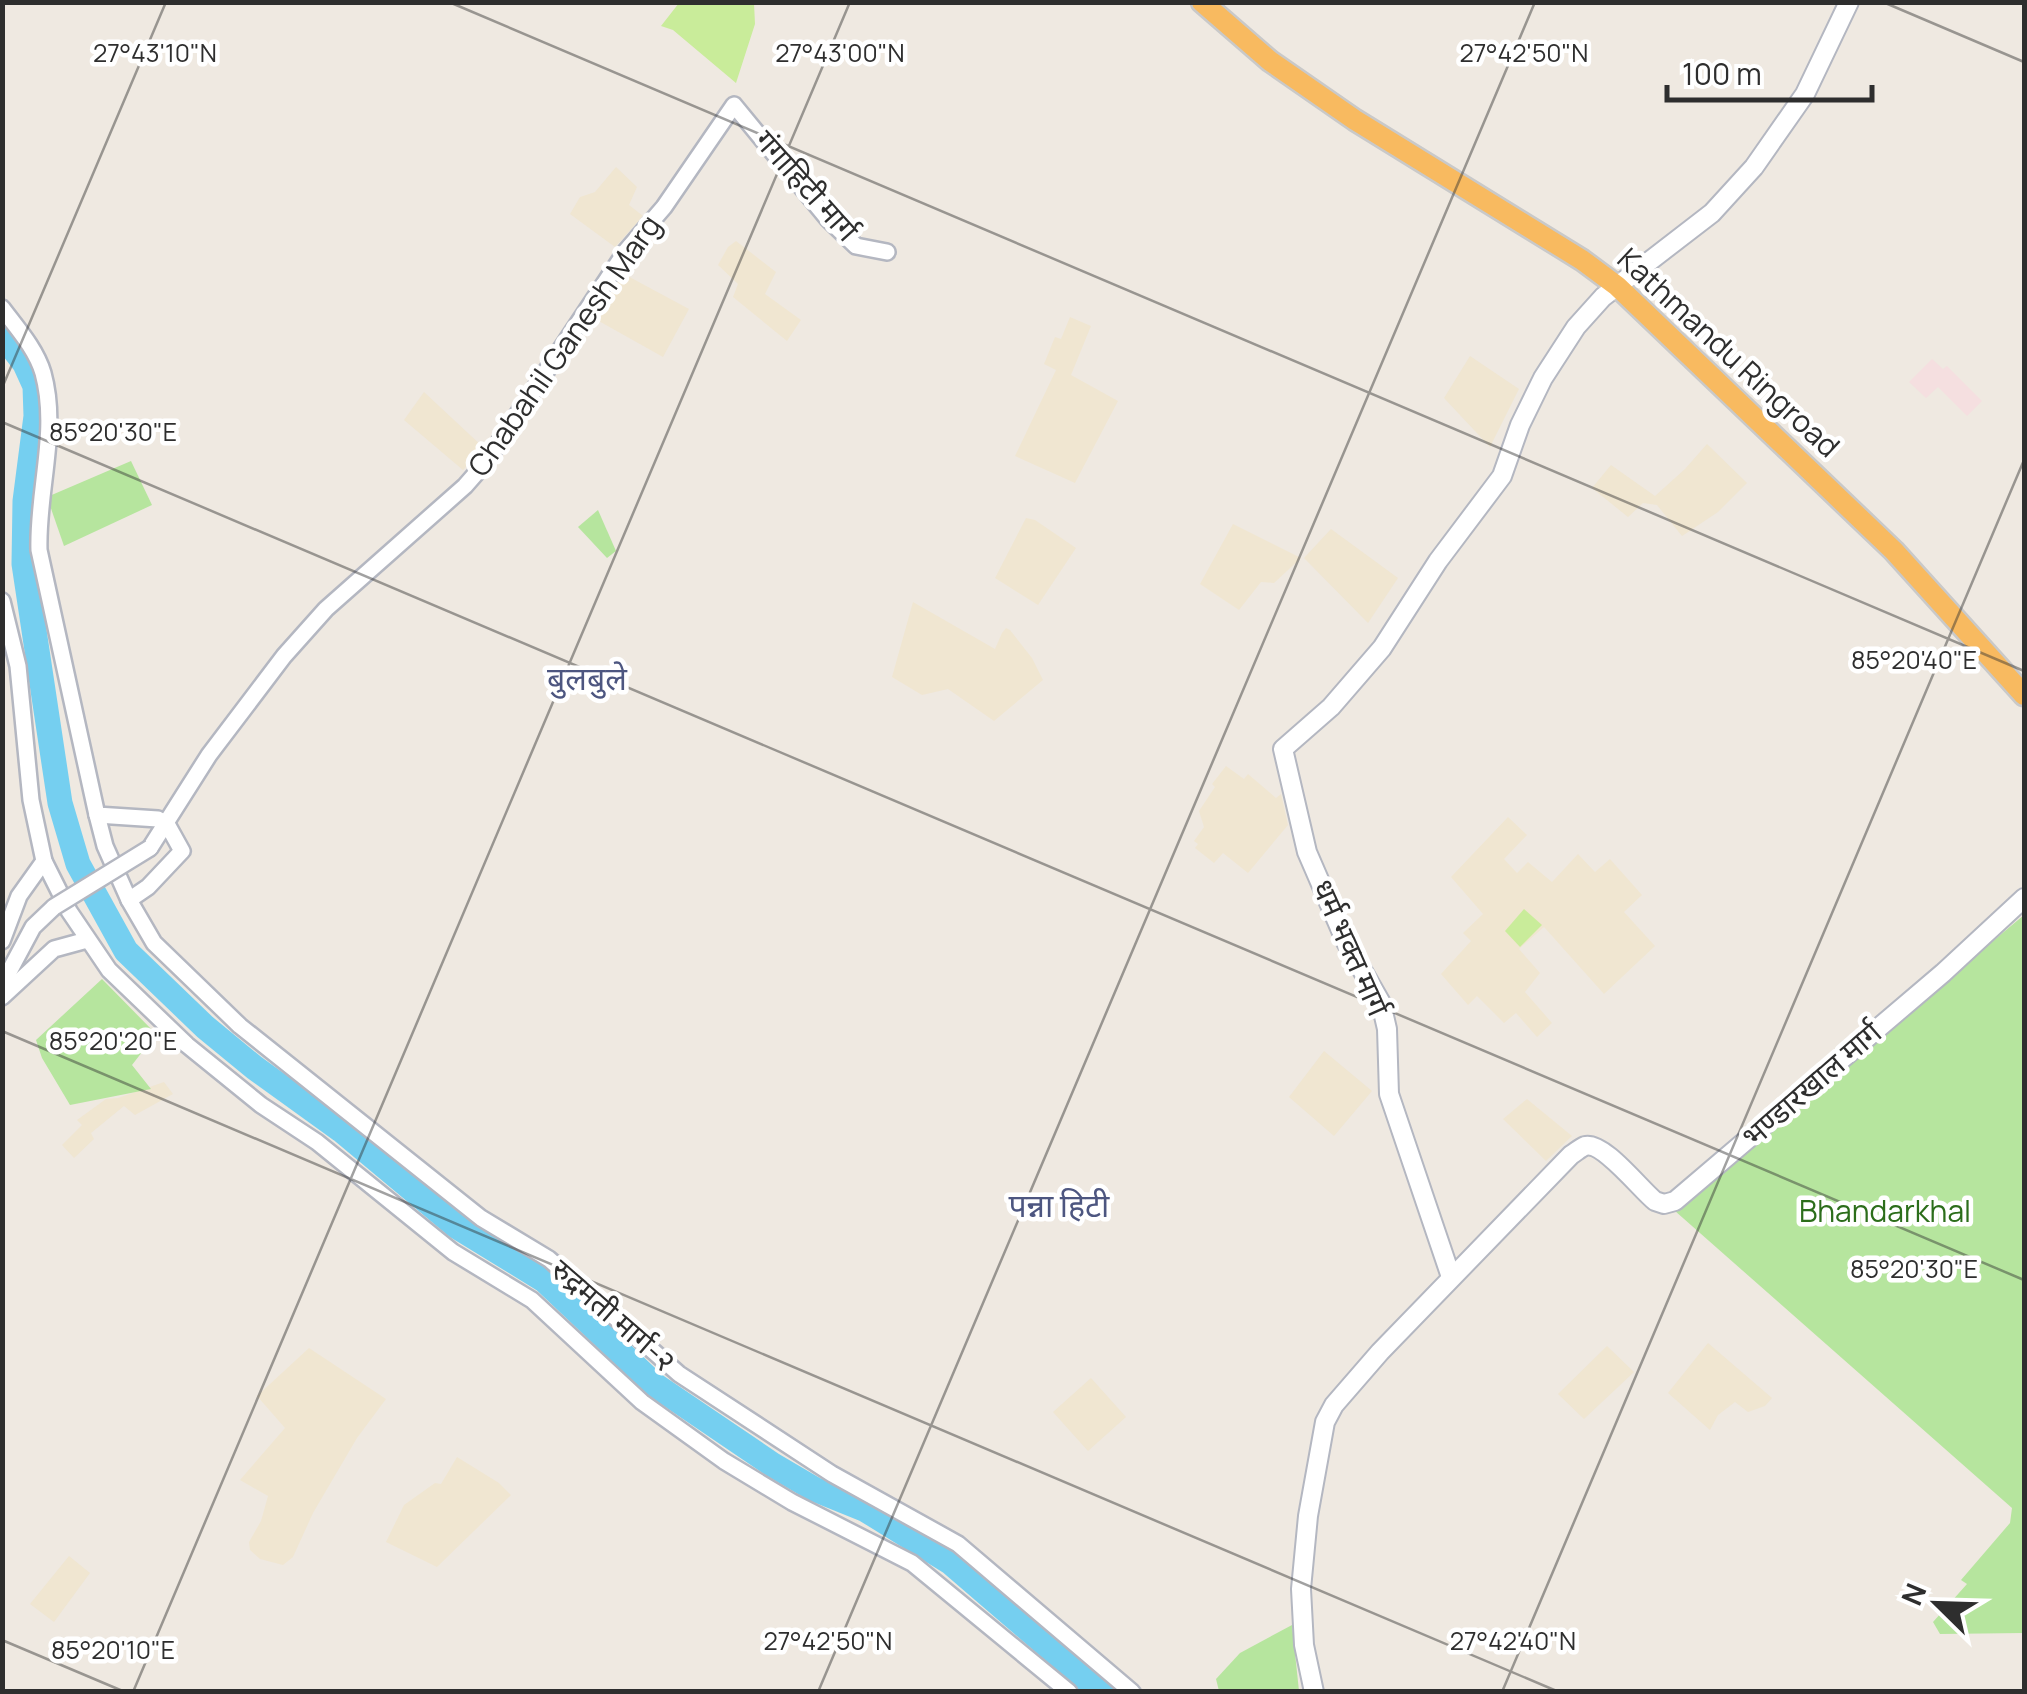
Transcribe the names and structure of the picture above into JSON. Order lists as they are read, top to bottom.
{
  "streets": {
    "highway": ["Kathmandu Ringroad"],
    "main road": ["धर्म भक्त मार्ग", "भण्डारखाल मार्ग"],
    "street": ["गंगाहिटी मार्ग", "Chabahil Ganesh Marg", "रुद्रमती मार्ग-२"]
  },
  "crossings": [
    ["गंगाहिटी मार्ग", "Chabahil Ganesh Marg"],
    ["Kathmandu Ringroad", "धर्म भक्त मार्ग"],
    ["धर्म भक्त मार्ग", "भण्डारखाल मार्ग"]
  ],
  "districts": ["बुलबुले", "पन्ना हिटी"],
  "parks": ["Bhandarkhal"],
  "scale_bar": "100 m",
  "north": "top left",
  "coordinates": [
    "27°43'10\"N",
    "27°43'00\"N",
    "27°42'50\"N",
    "85°20'30\"E",
    "85°20'40\"E",
    "85°20'20\"E",
    "27°42'40\"N",
    "85°20'10\"E"
  ]
}
